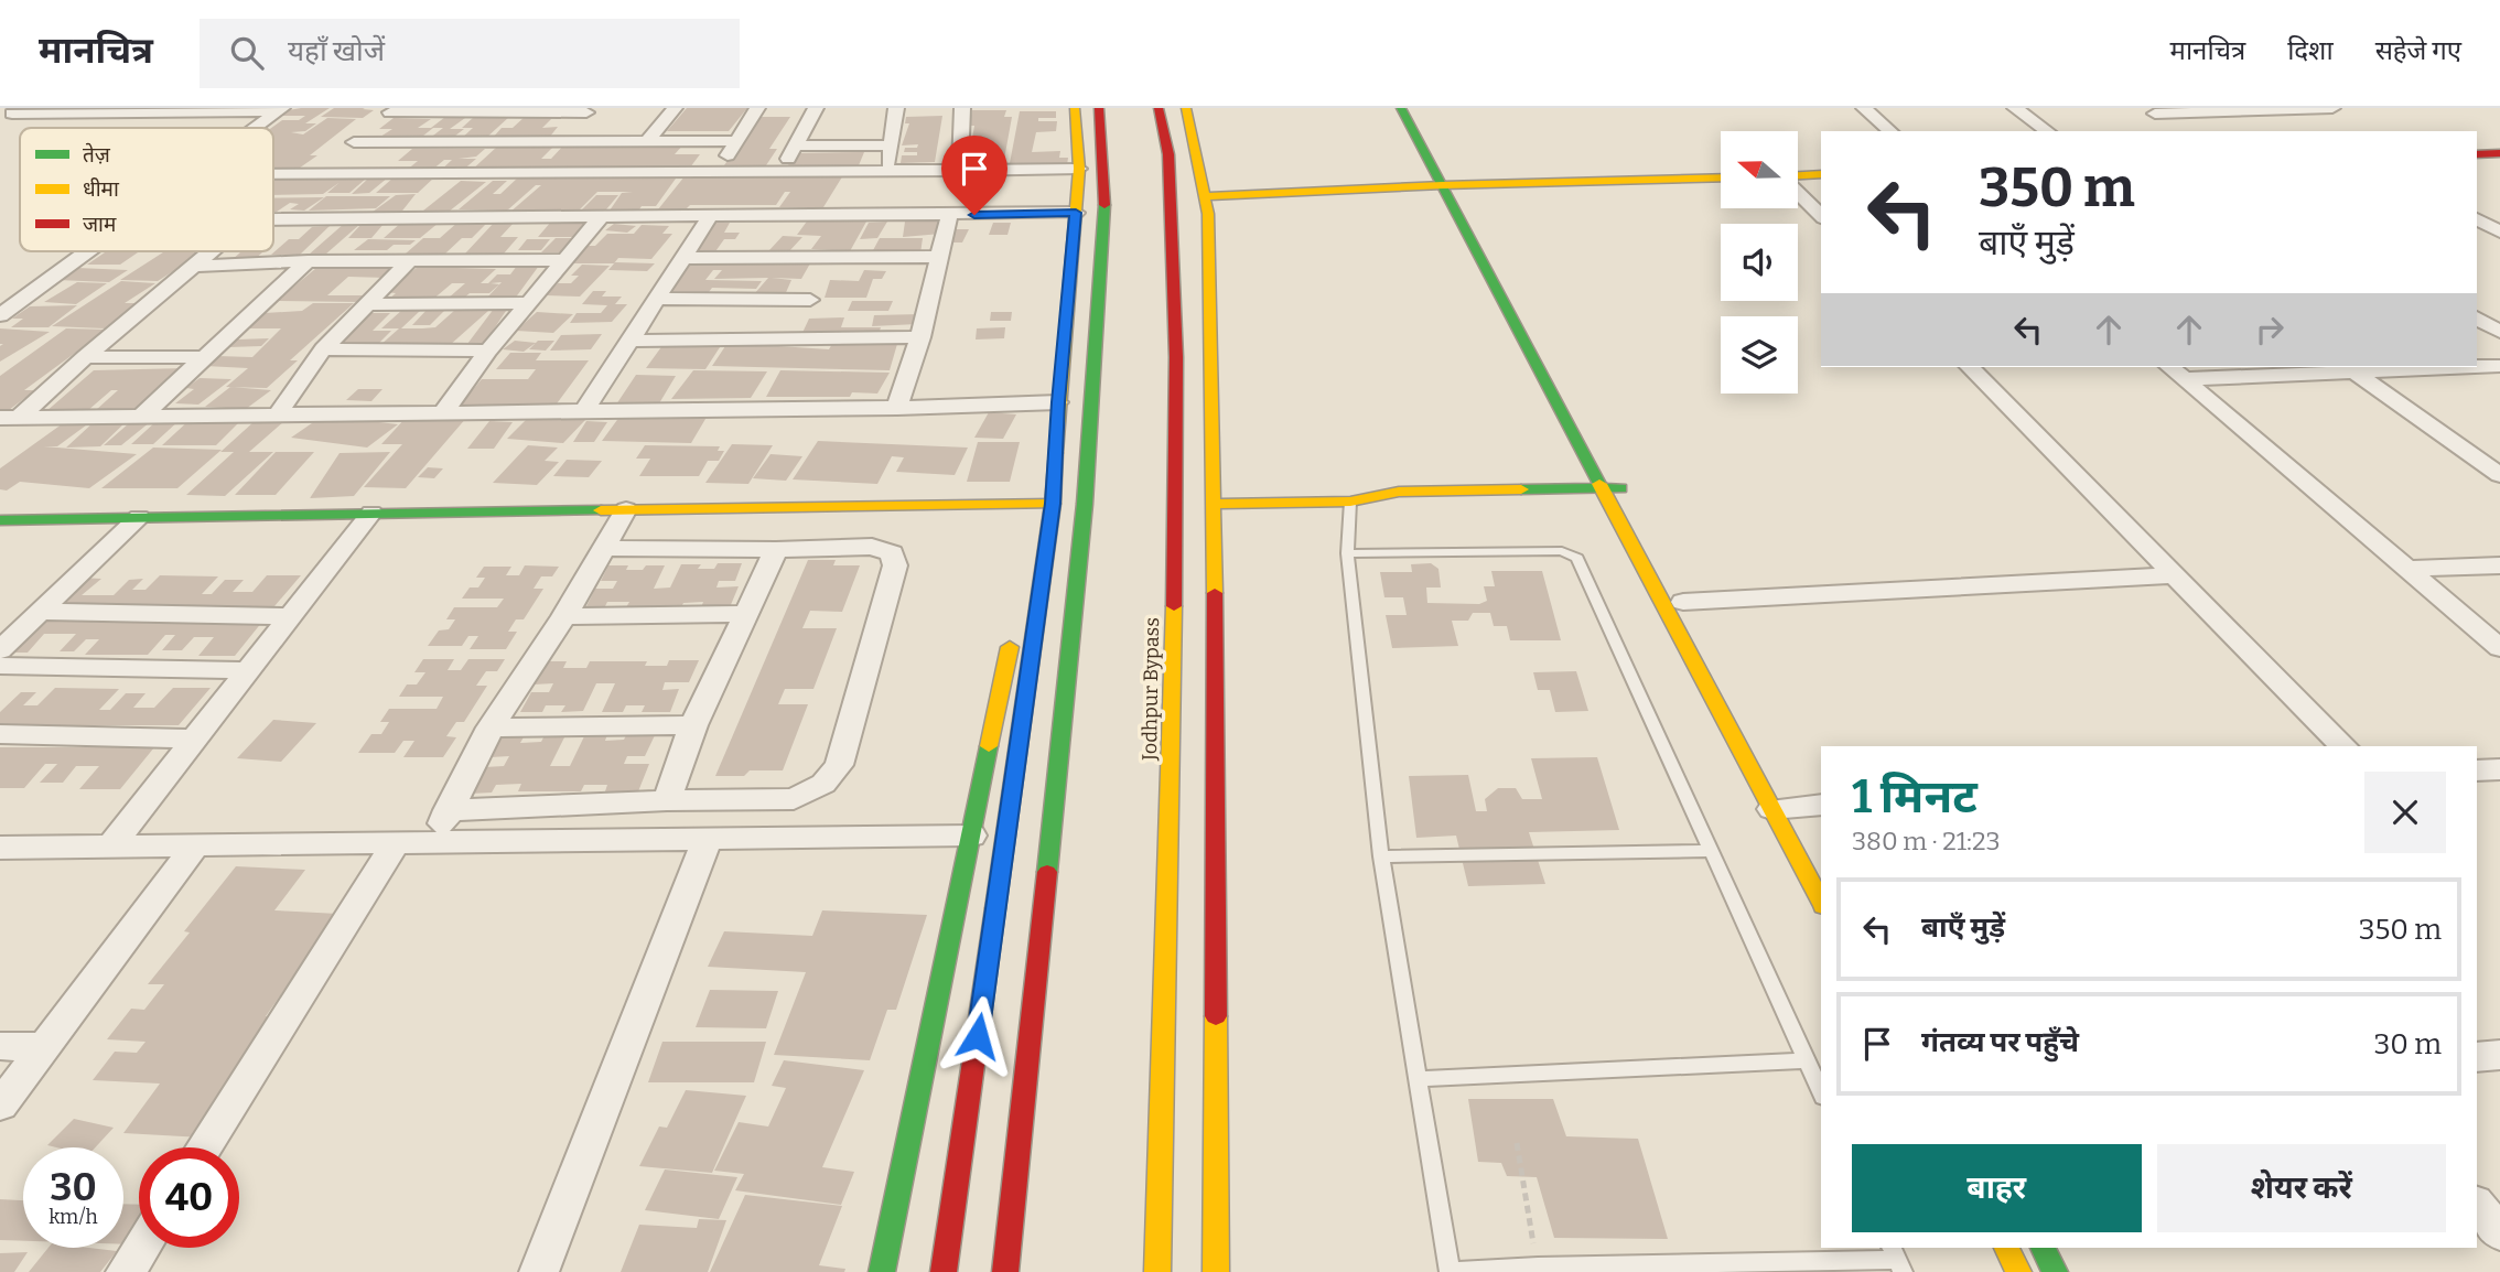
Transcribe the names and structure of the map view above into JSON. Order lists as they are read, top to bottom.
{
  "streets": {
    "main road": ["Jodhpur Bypass"]
  },
  "legend": ["तेज़", "धीमा", "जाम"],
  "north": "left",
  "page": {
    "header": "मानचित्र",
    "search": "यहाँ खोजें",
    "nav": ["मानचित्र", "दिशा", "सहेजे गए"],
    "turn": ["350 m", "बाएँ मुड़ें"],
    "heading": ["1 मिनट", "380 m · 21:23"],
    "list": [
      {
        "name": "बाएँ मुड़ें",
        "value": "350 m"
      },
      {
        "name": "गंतव्य पर पहुँचे",
        "value": "30 m"
      }
    ],
    "buttons": ["बाहर", "शेयर करें"],
    "speed": "30 km/h",
    "limit": "40"
  }
}
